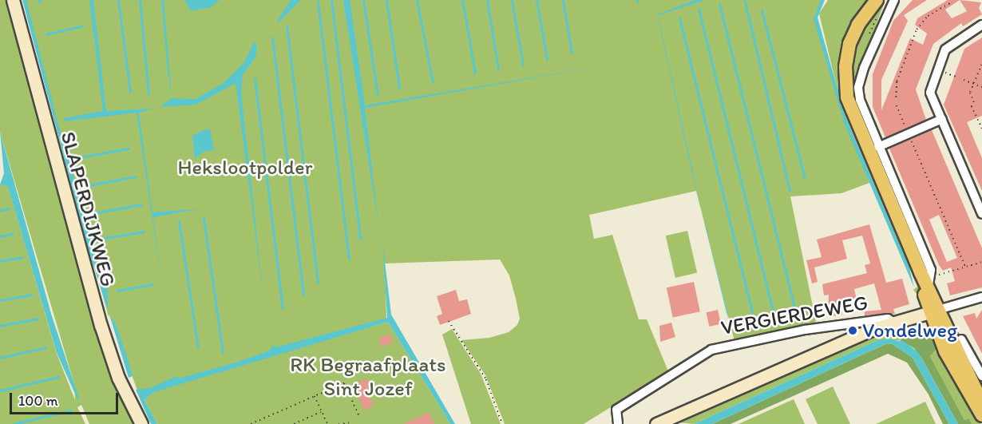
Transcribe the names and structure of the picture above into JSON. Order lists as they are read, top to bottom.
{
  "streets": {
    "street": ["SLAPERDIJKWEG", "VERGIERDEWEG"]
  },
  "parks": ["Hekslootpolder", "RK Begraafplaats Sint Jozef"],
  "places": ["Vondelweg"],
  "scale_bar": "100 m"
}
